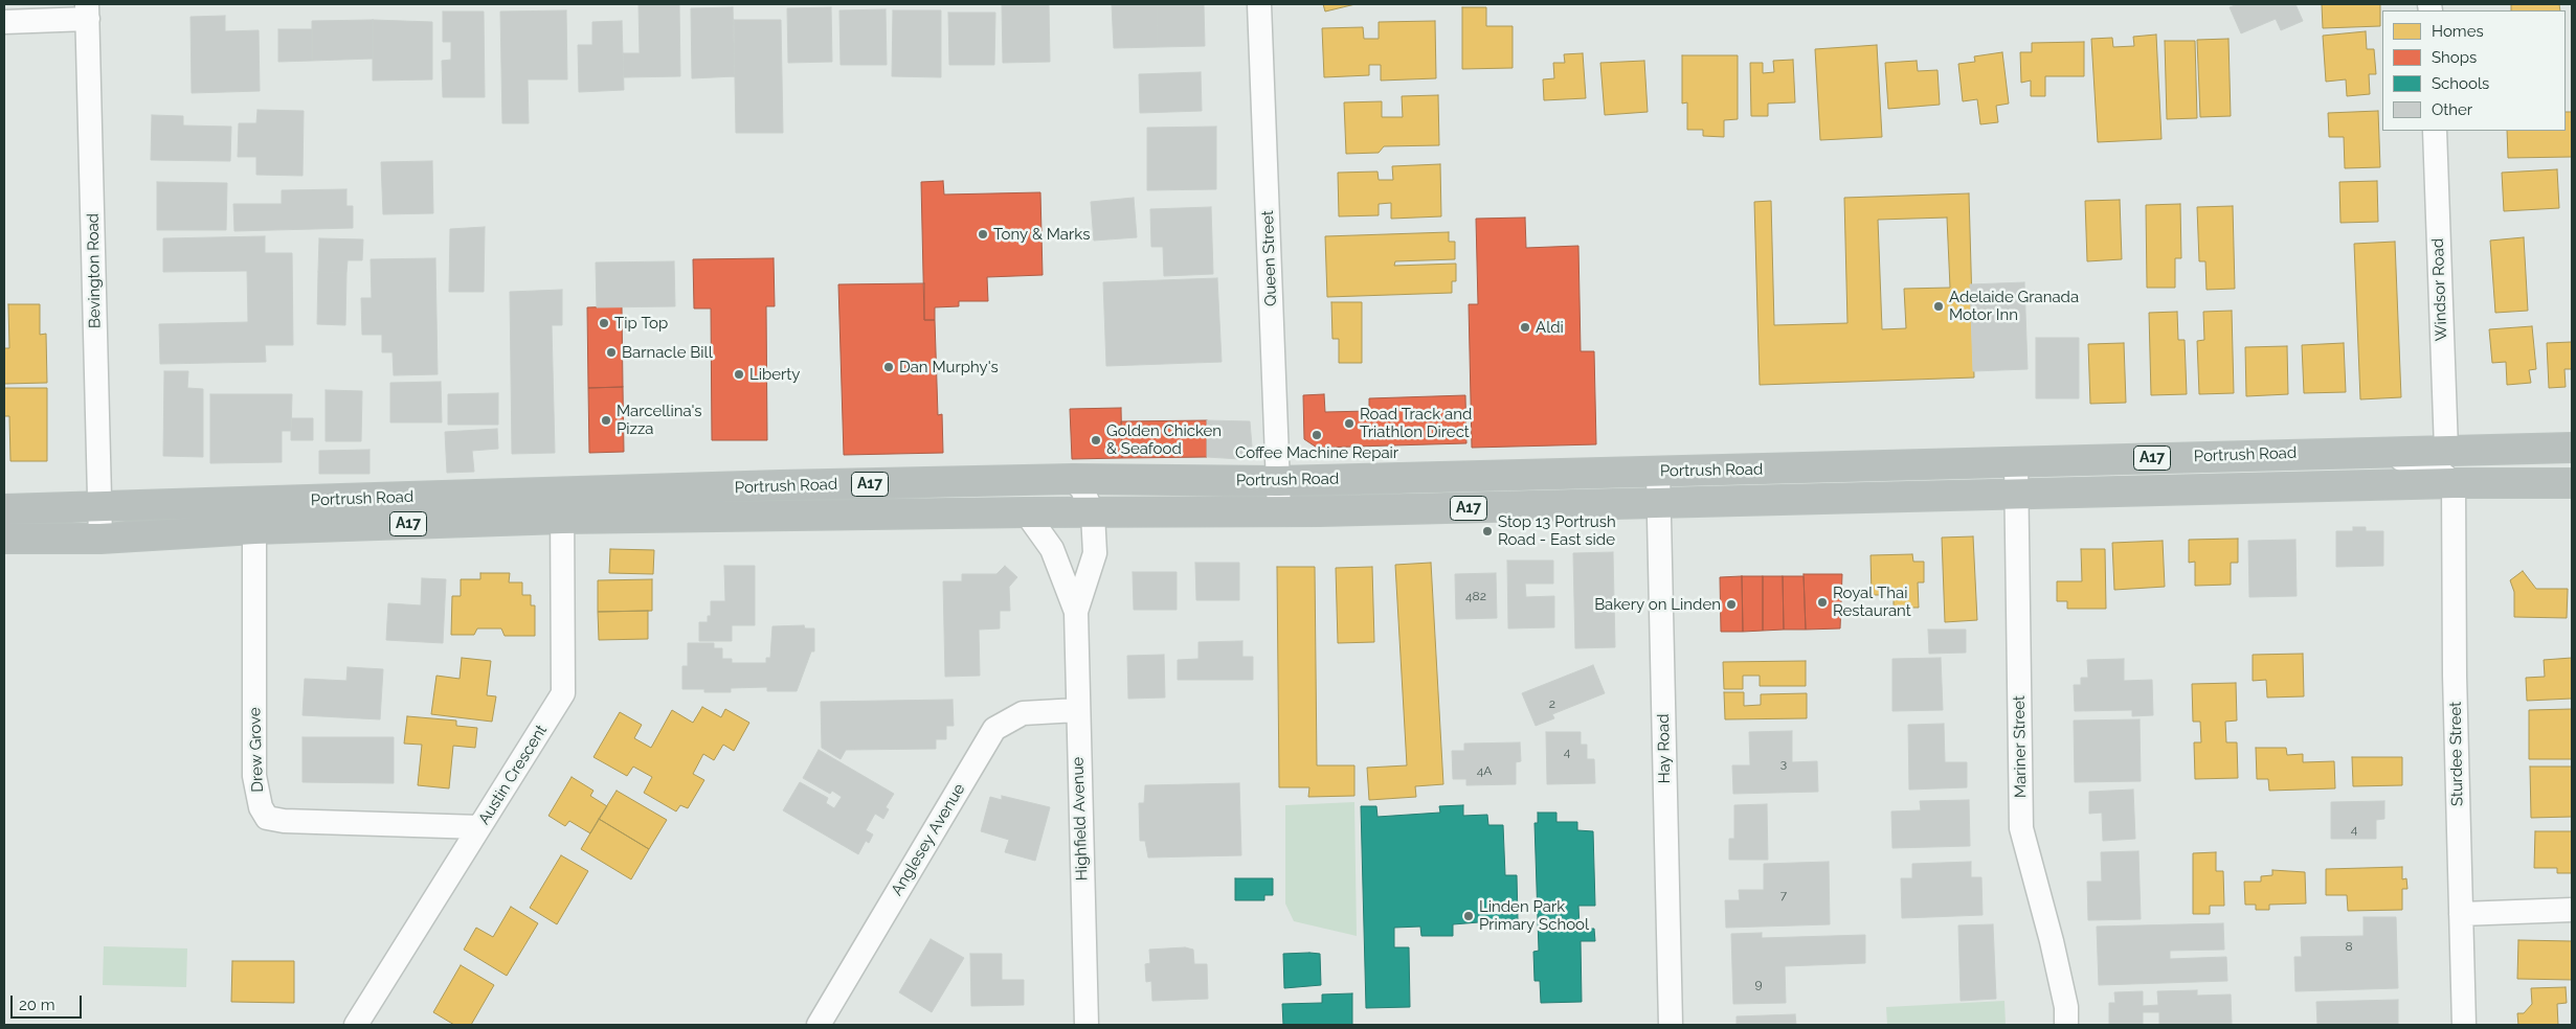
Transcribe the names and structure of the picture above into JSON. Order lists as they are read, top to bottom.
{
  "streets": {
    "highway": ["Portrush Road", "A17"],
    "street": [
      "Queen Street",
      "Bevington Road",
      "Windsor Road",
      "Mariner Street",
      "Hay Road",
      "Drew Grove",
      "Sturdee Street",
      "Austin Crescent",
      "Highfield Avenue",
      "Anglesey Avenue"
    ]
  },
  "crossings": [
    ["Queen Street", "Portrush Road"],
    ["Bevington Road", "Portrush Road"],
    ["Windsor Road", "Portrush Road"],
    ["Portrush Road", "Mariner Street"],
    ["Portrush Road", "Hay Road"],
    ["Portrush Road", "Drew Grove"],
    ["Portrush Road", "Sturdee Street"],
    ["Portrush Road", "Austin Crescent"],
    ["Portrush Road", "Highfield Avenue"],
    ["Drew Grove", "Austin Crescent"],
    ["Highfield Avenue", "Anglesey Avenue"]
  ],
  "places": [
    "Tony & Marks",
    "Adelaide Granada Motor Inn",
    "Tip Top",
    "Aldi",
    "Barnacle Bill",
    "Dan Murphy's",
    "Liberty",
    "Marcellina's Pizza",
    "Road Track and Triathlon Direct",
    "Coffee Machine Repair",
    "Golden Chicken & Seafood",
    "Stop 13 Portrush Road - East side",
    "Royal Thai Restaurant",
    "Bakery on Linden",
    "Linden Park Primary School"
  ],
  "house_numbers": [
    "482",
    "2",
    "4",
    "3",
    "4A",
    "4",
    "7",
    "8",
    "9"
  ],
  "legend": [
    "Homes",
    "Shops",
    "Schools",
    "Other"
  ],
  "scale_bar": "20 m"
}
